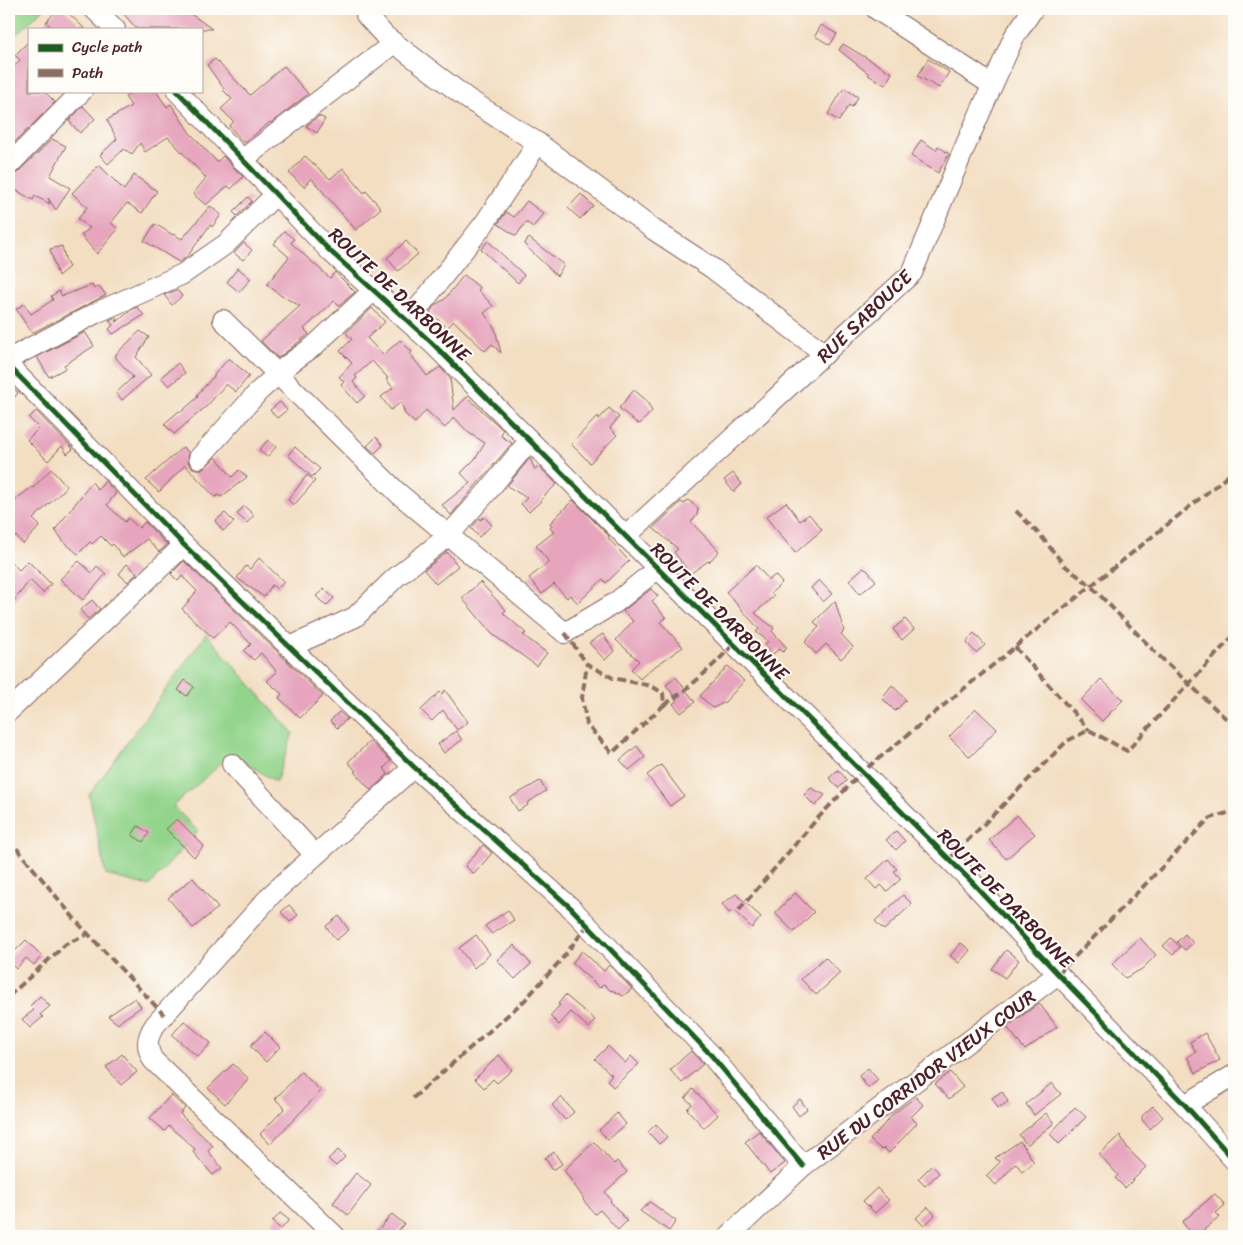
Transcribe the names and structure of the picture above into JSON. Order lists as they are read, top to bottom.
{
  "streets": {
    "street": ["ROUTE DE DARBONNE", "RUE SABOUCE", "RUE DU CORRIDOR VIEUX COUR"]
  },
  "crossings": [
    ["ROUTE DE DARBONNE", "RUE SABOUCE"],
    ["ROUTE DE DARBONNE", "RUE DU CORRIDOR VIEUX COUR"]
  ],
  "legend": ["Cycle path", "Path"]
}
